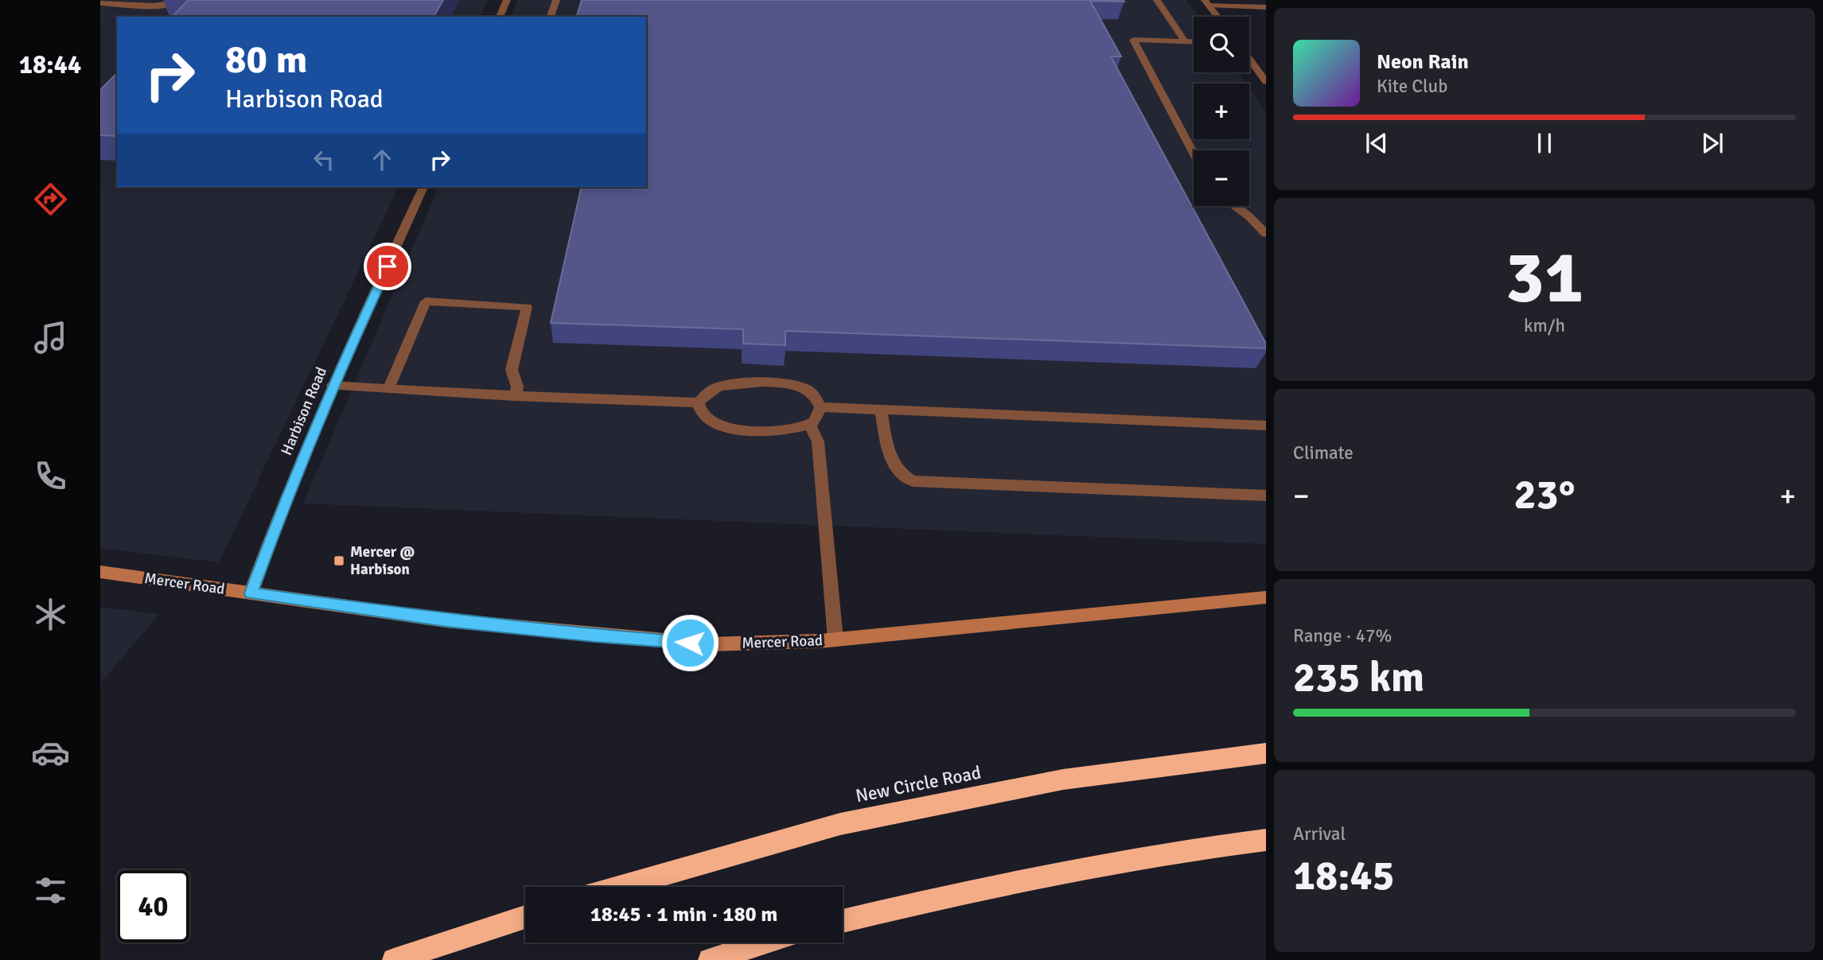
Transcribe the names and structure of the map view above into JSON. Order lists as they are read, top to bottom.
{
  "streets": {
    "highway": ["New Circle Road"],
    "street": ["Harbison Road", "Mercer Road"]
  },
  "crossings": [
    ["Harbison Road", "Mercer Road"]
  ],
  "places": {
    "transit": ["Mercer @ Harbison"]
  },
  "page": {
    "tabs": "18:44",
    "map_buttons": ["+", "−"],
    "turn": ["80 m", "Harbison Road"],
    "song": ["Neon Rain", "Kite Club"],
    "tile": [
      ["31", "km/h"],
      "Climate",
      ["Range · 47%", "235 km"],
      ["Arrival", "18:45"]
    ],
    "heat": ["−", "23°", "+"],
    "limit": "40",
    "trip": "18:45 · 1 min · 180 m"
  }
}
